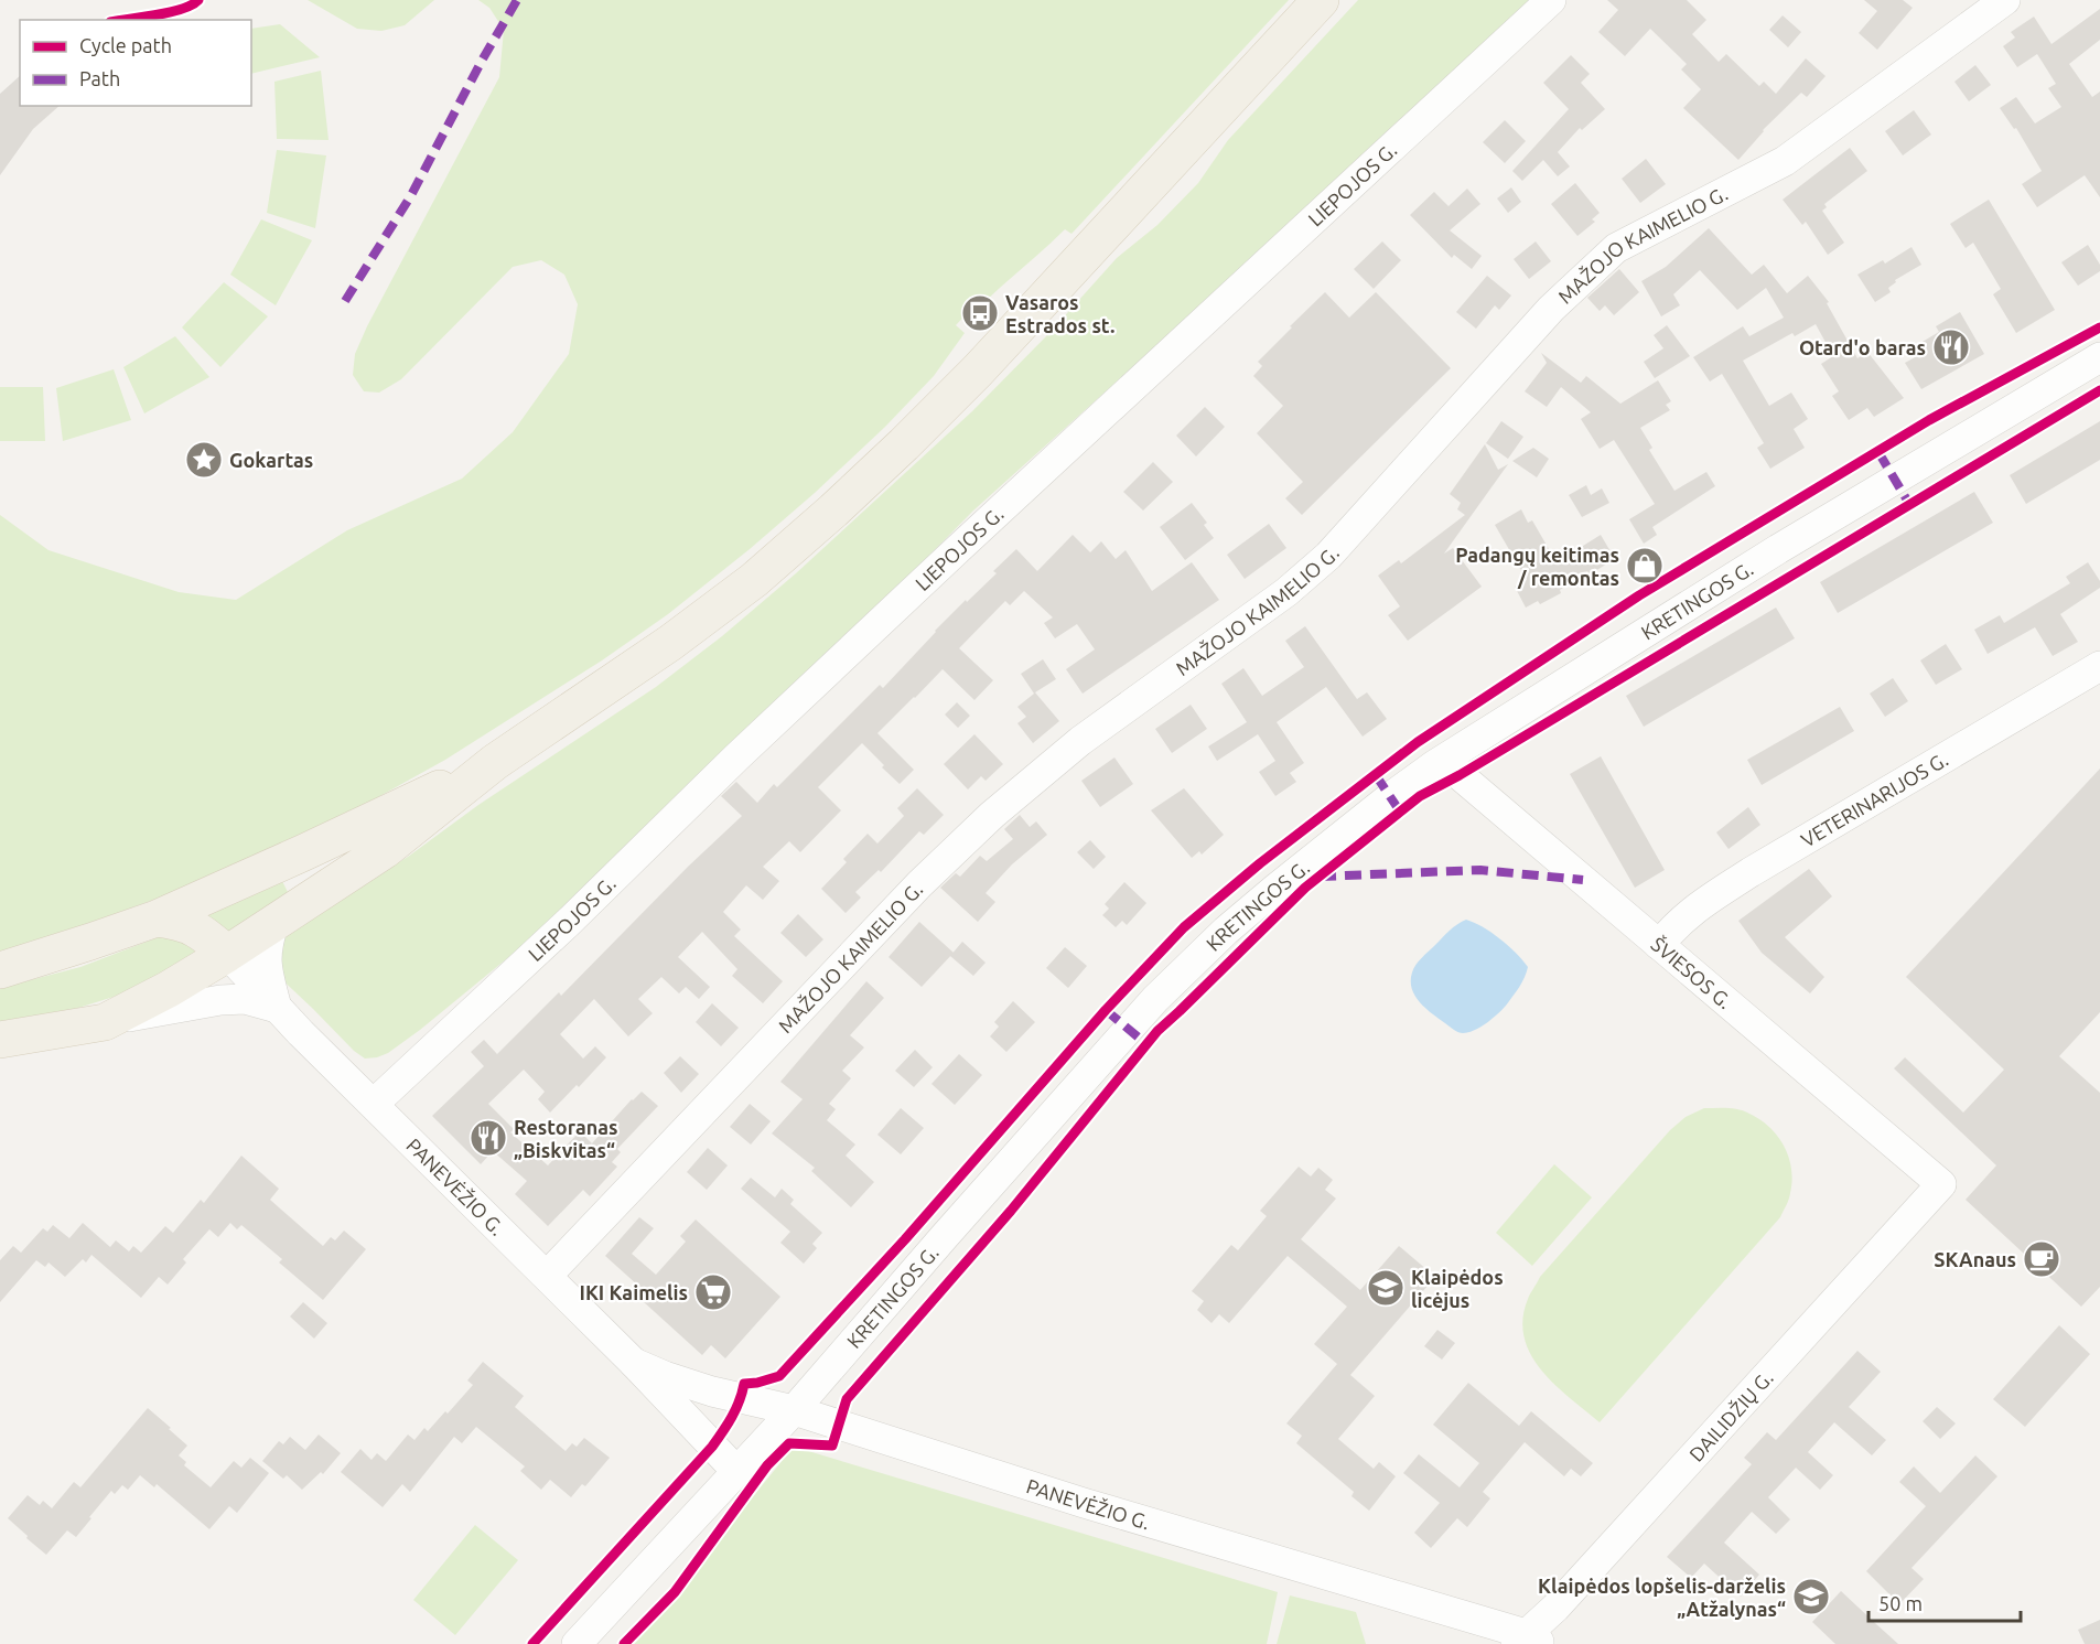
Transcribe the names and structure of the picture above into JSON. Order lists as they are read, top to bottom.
{
  "streets": {
    "street": [
      "LIEPOJOS G.",
      "MAŽOJO KAIMELIO G.",
      "KRETINGOS G.",
      "VETERINARIJOS G.",
      "ŠVIESOS G.",
      "PANEVĖŽIO G.",
      "DAILIDŽIŲ G."
    ]
  },
  "crossings": [
    ["LIEPOJOS G.", "PANEVĖŽIO G."],
    ["MAŽOJO KAIMELIO G.", "PANEVĖŽIO G."],
    ["KRETINGOS G.", "ŠVIESOS G."],
    ["KRETINGOS G.", "PANEVĖŽIO G."],
    ["VETERINARIJOS G.", "ŠVIESOS G."],
    ["ŠVIESOS G.", "DAILIDŽIŲ G."],
    ["PANEVĖŽIO G.", "DAILIDŽIŲ G."]
  ],
  "places": {
    "bus stop": ["Vasaros Estrados st."],
    "restaurant": ["Otard'o baras", "Restoranas „Biskvitas“"],
    "place": ["Gokartas"],
    "shop": ["Padangų keitimas / remontas"],
    "cafe": ["SKAnaus"],
    "school or university": ["Klaipėdos licėjus", "Klaipėdos lopšelis-darželis „Atžalynas“"],
    "supermarket": ["IKI Kaimelis"]
  },
  "legend": ["Cycle path", "Path"],
  "scale_bar": "50 m"
}
